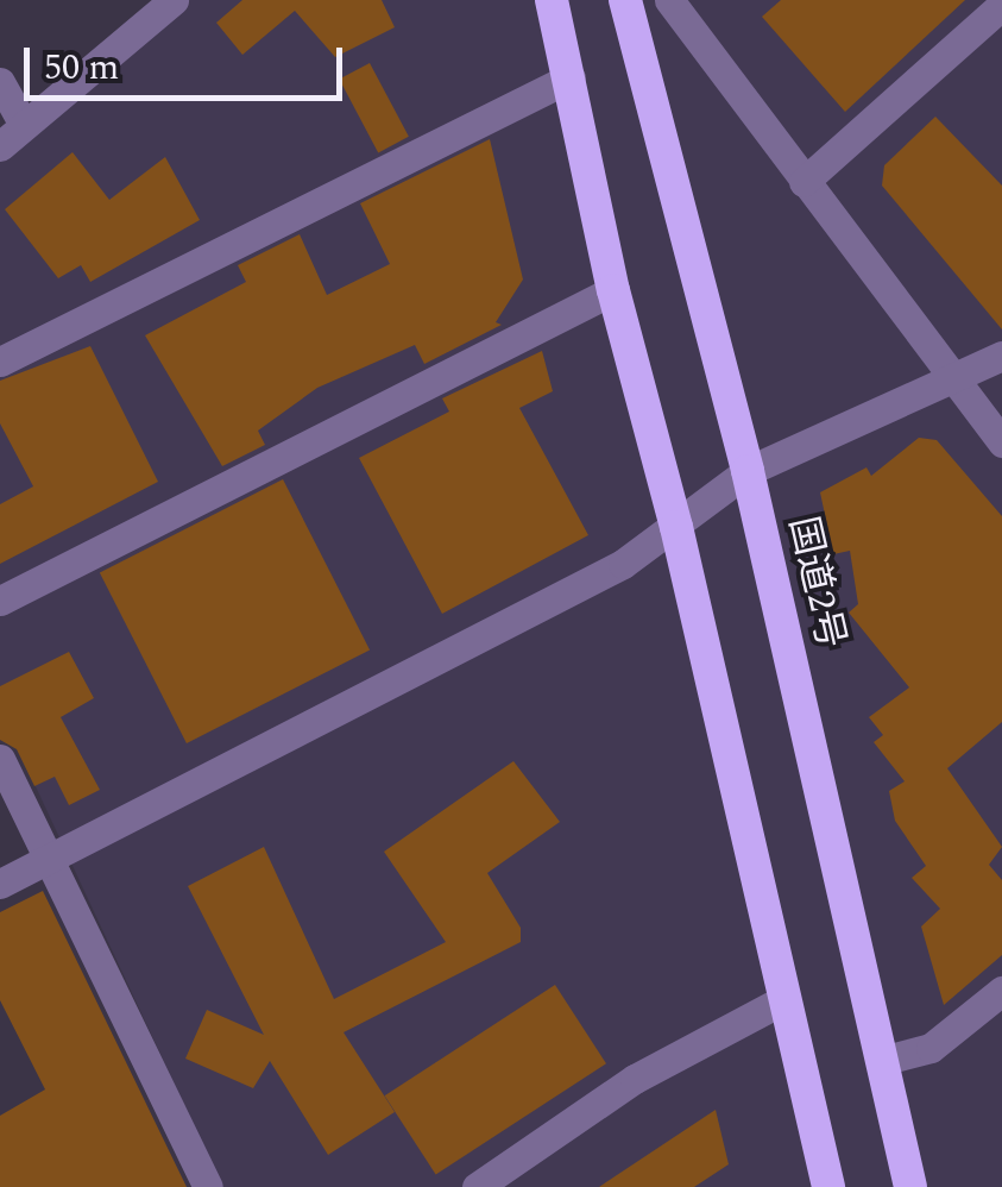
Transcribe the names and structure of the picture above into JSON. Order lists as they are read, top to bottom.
{
  "streets": {
    "highway": ["国道2号"]
  },
  "scale_bar": "50 m"
}
